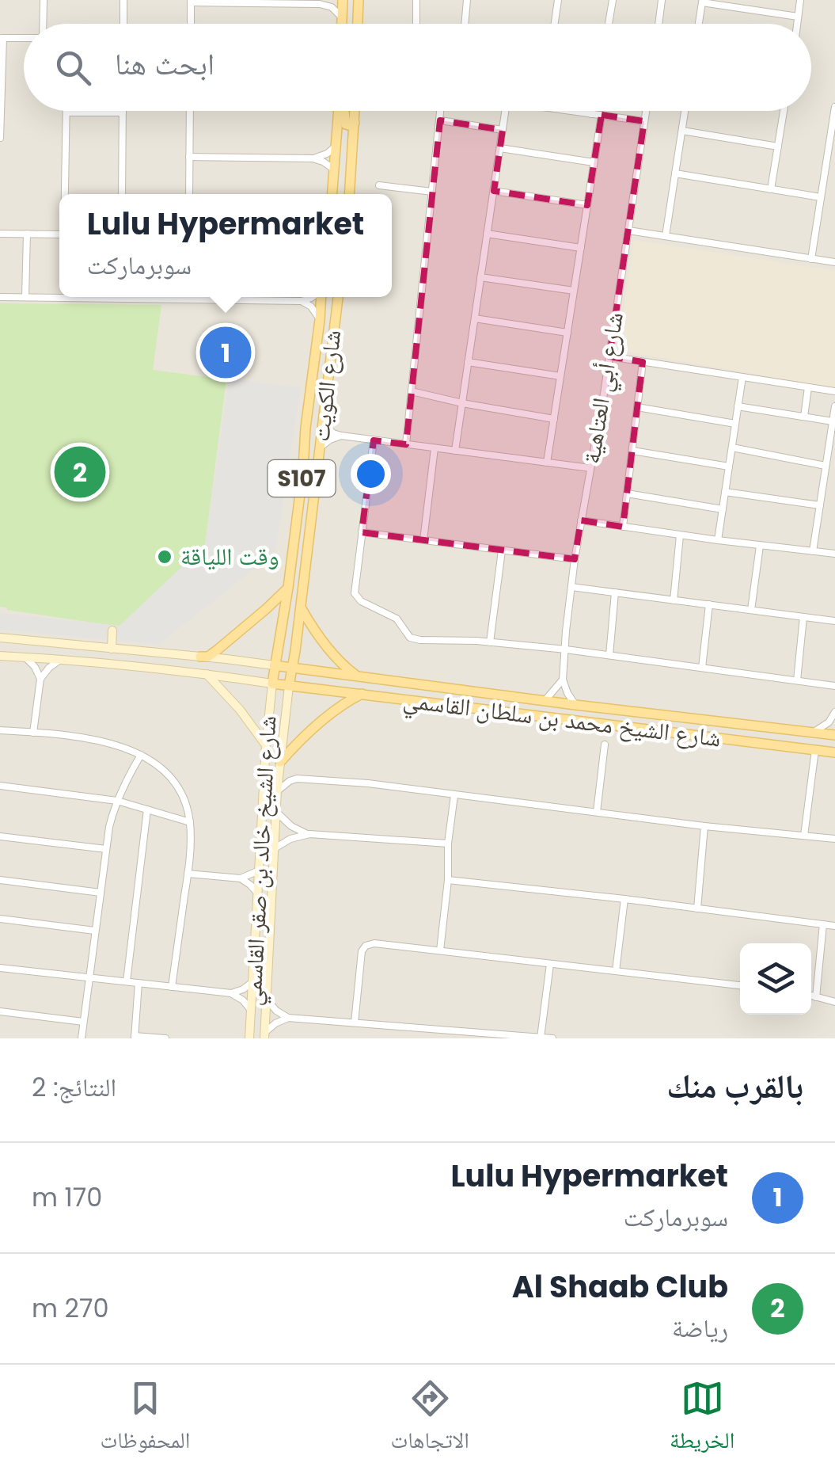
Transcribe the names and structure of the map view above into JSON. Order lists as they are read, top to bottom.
{
  "streets": {
    "main road": [
      "شارع الكويت",
      "S107",
      "شارع الشيخ محمد بن سلطان القاسمي",
      "شارع الشيخ خالد بن صقر القاسمي"
    ],
    "street": ["شارع أبي العتاهية"]
  },
  "crossings": [
    ["شارع الكويت", "شارع الشيخ محمد بن سلطان القاسمي"],
    ["شارع الكويت", "شارع الشيخ خالد بن صقر القاسمي"],
    ["شارع الشيخ محمد بن سلطان القاسمي", "شارع الشيخ خالد بن صقر القاسمي"]
  ],
  "places": ["وقت اللياقة"],
  "page": {
    "search": "ابحث هنا",
    "popup": ["Lulu Hypermarket", "سوبرماركت"],
    "pins": ["1", "2"],
    "heading": ["بالقرب منك", "النتائج: 2"],
    "list": [
      {
        "mark": "1",
        "name": "Lulu Hypermarket",
        "note": "سوبرماركت",
        "value": "170 m"
      },
      {
        "mark": "2",
        "name": "Al Shaab Club",
        "note": "رياضة",
        "value": "270 m"
      }
    ],
    "nav": ["الخريطة", "الاتجاهات", "المحفوظات"]
  }
}
